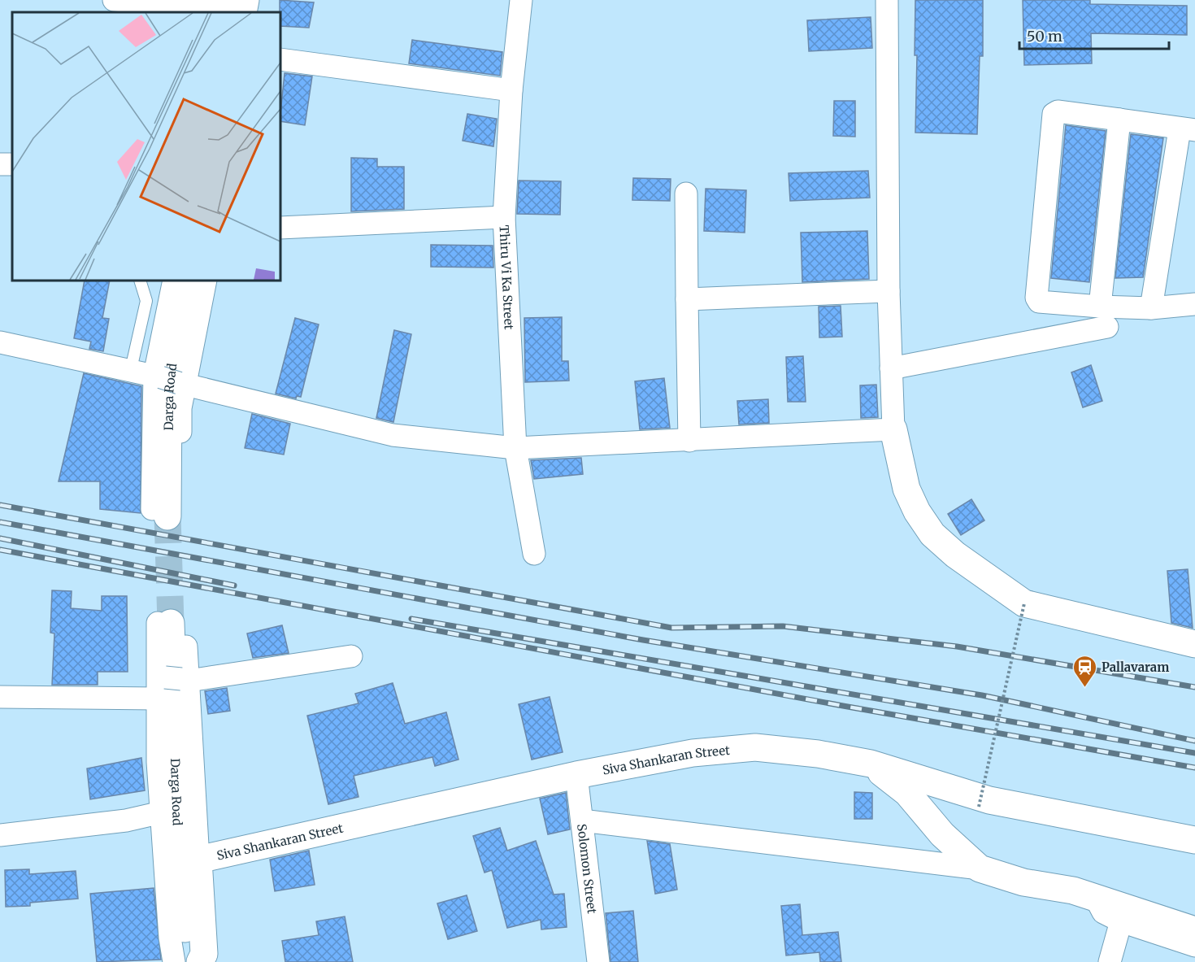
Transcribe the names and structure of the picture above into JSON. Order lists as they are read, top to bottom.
{
  "streets": {
    "street": [
      "Thiru Vi Ka Street",
      "Darga Road",
      "Siva Shankaran Street",
      "Solomon Street"
    ]
  },
  "crossings": [
    ["Siva Shankaran Street", "Solomon Street"]
  ],
  "places": {
    "station": ["Pallavaram"]
  },
  "scale_bar": "50 m"
}
